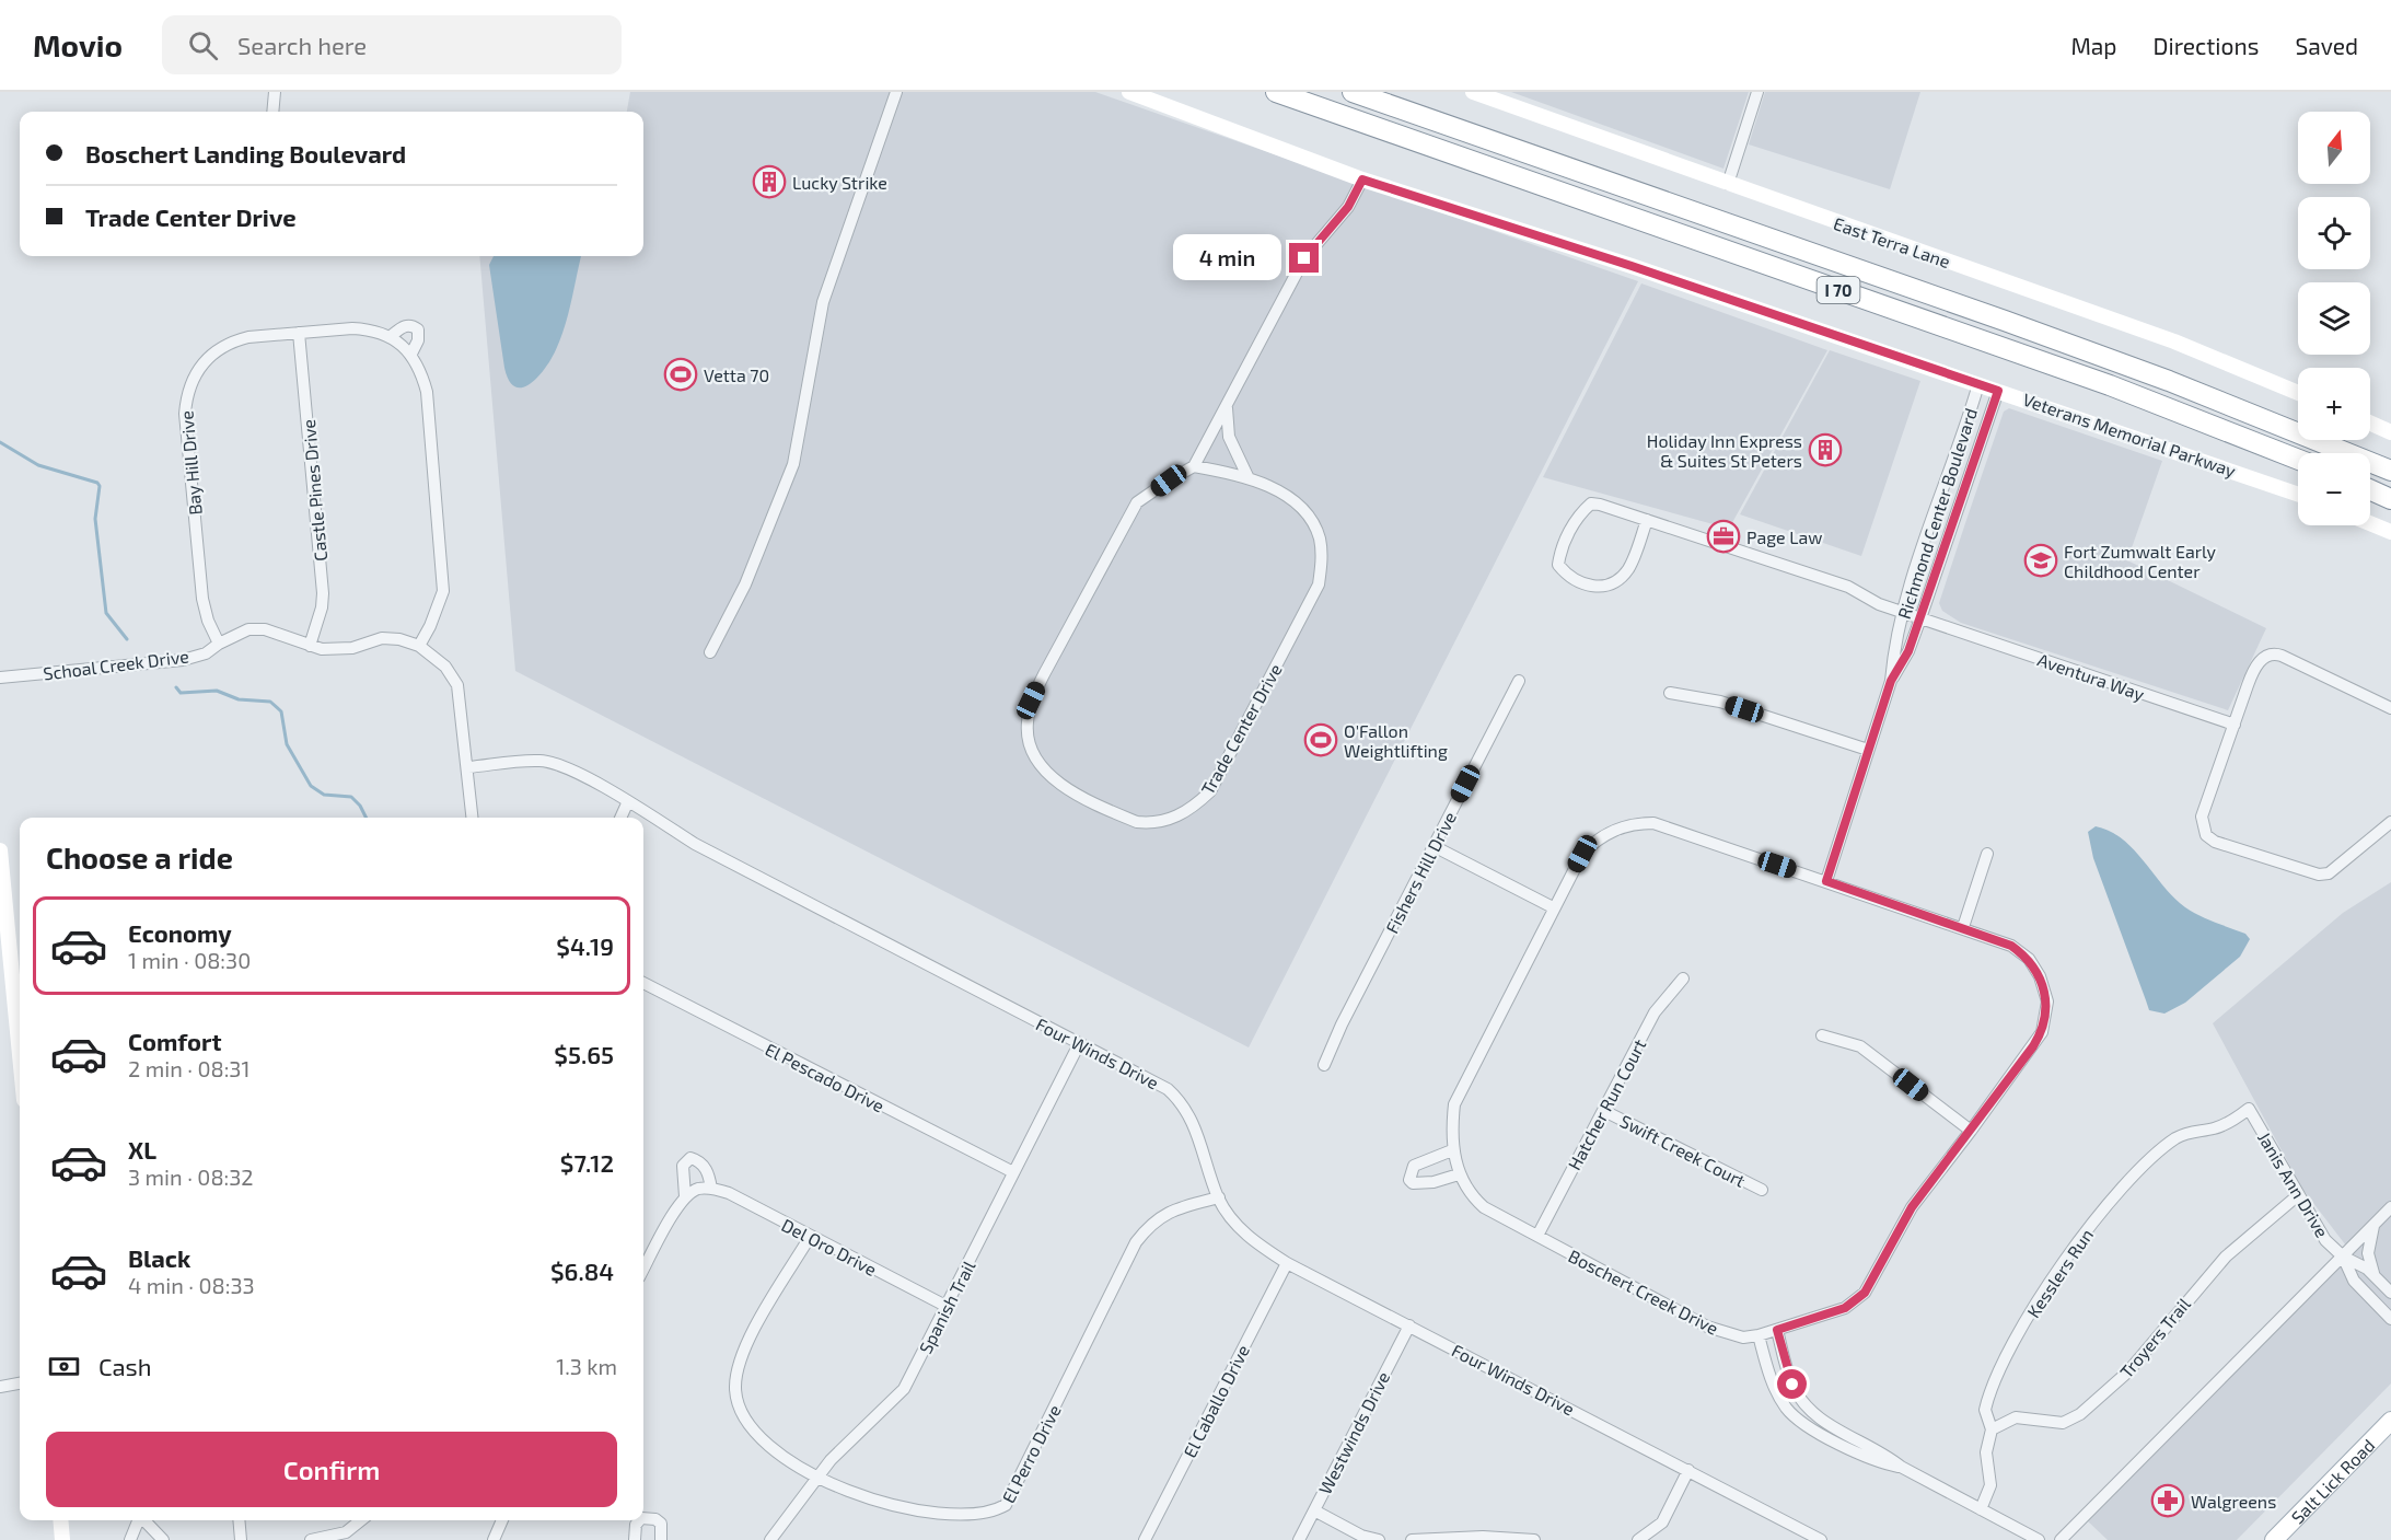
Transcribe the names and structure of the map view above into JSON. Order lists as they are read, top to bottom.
{
  "streets": {
    "highway": ["I 70"],
    "main road": ["Salt Lick Road"],
    "street": [
      "East Terra Lane",
      "Veterans Memorial Parkway",
      "Bay Hill Drive",
      "Castle Pines Drive",
      "Richmond Center Boulevard",
      "Schoal Creek Drive",
      "Aventura Way",
      "Trade Center Drive",
      "Fishers Hill Drive",
      "Four Winds Drive",
      "El Pescado Drive",
      "Hatcher Run Court",
      "Swift Creek Court",
      "Janis Ann Drive",
      "Del Oro Drive",
      "Kesslers Run",
      "Boschert Creek Drive",
      "Spanish Trail",
      "Troyers Trail",
      "El Caballo Drive",
      "Westwinds Drive",
      "El Perro Drive"
    ]
  },
  "crossings": [
    ["Veterans Memorial Parkway", "Richmond Center Boulevard"],
    ["Bay Hill Drive", "Castle Pines Drive"],
    ["Bay Hill Drive", "Schoal Creek Drive"],
    ["Castle Pines Drive", "Schoal Creek Drive"],
    ["Richmond Center Boulevard", "Aventura Way"],
    ["Richmond Center Boulevard", "Boschert Creek Drive"],
    ["Schoal Creek Drive", "Four Winds Drive"],
    ["Four Winds Drive", "Spanish Trail"],
    ["Four Winds Drive", "El Caballo Drive"],
    ["Four Winds Drive", "Westwinds Drive"],
    ["Four Winds Drive", "El Perro Drive"],
    ["El Pescado Drive", "Spanish Trail"],
    ["Hatcher Run Court", "Swift Creek Court"],
    ["Hatcher Run Court", "Boschert Creek Drive"],
    ["Janis Ann Drive", "Kesslers Run"],
    ["Janis Ann Drive", "Troyers Trail"],
    ["Del Oro Drive", "Spanish Trail"],
    ["Kesslers Run", "Troyers Trail"]
  ],
  "places": {
    "building": ["Lucky Strike", "Holiday Inn Express & Suites St Peters"],
    "sports": ["Vetta 70", "O'Fallon Weightlifting"],
    "office": ["Page Law"],
    "school or university": ["Fort Zumwalt Early Childhood Center"],
    "pharmacy": ["Walgreens"]
  },
  "north": "top",
  "page": {
    "header": "Movio",
    "search": "Search here",
    "nav": ["Map", "Directions", "Saved"],
    "map_buttons": ["+", "−"],
    "banner": ["Boschert Landing Boulevard", "Trade Center Drive"],
    "bubble": "4 min",
    "heading": "Choose a ride",
    "list": [
      {
        "name": "Economy",
        "note": "1 min · 08:30",
        "value": "$4.19"
      },
      {
        "name": "Comfort",
        "note": "2 min · 08:31",
        "value": "$5.65"
      },
      {
        "name": "XL",
        "note": "3 min · 08:32",
        "value": "$7.12"
      },
      {
        "name": "Black",
        "note": "4 min · 08:33",
        "value": "$6.84"
      }
    ],
    "pay": ["Cash", "1.3 km"],
    "buttons": "Confirm"
  }
}
